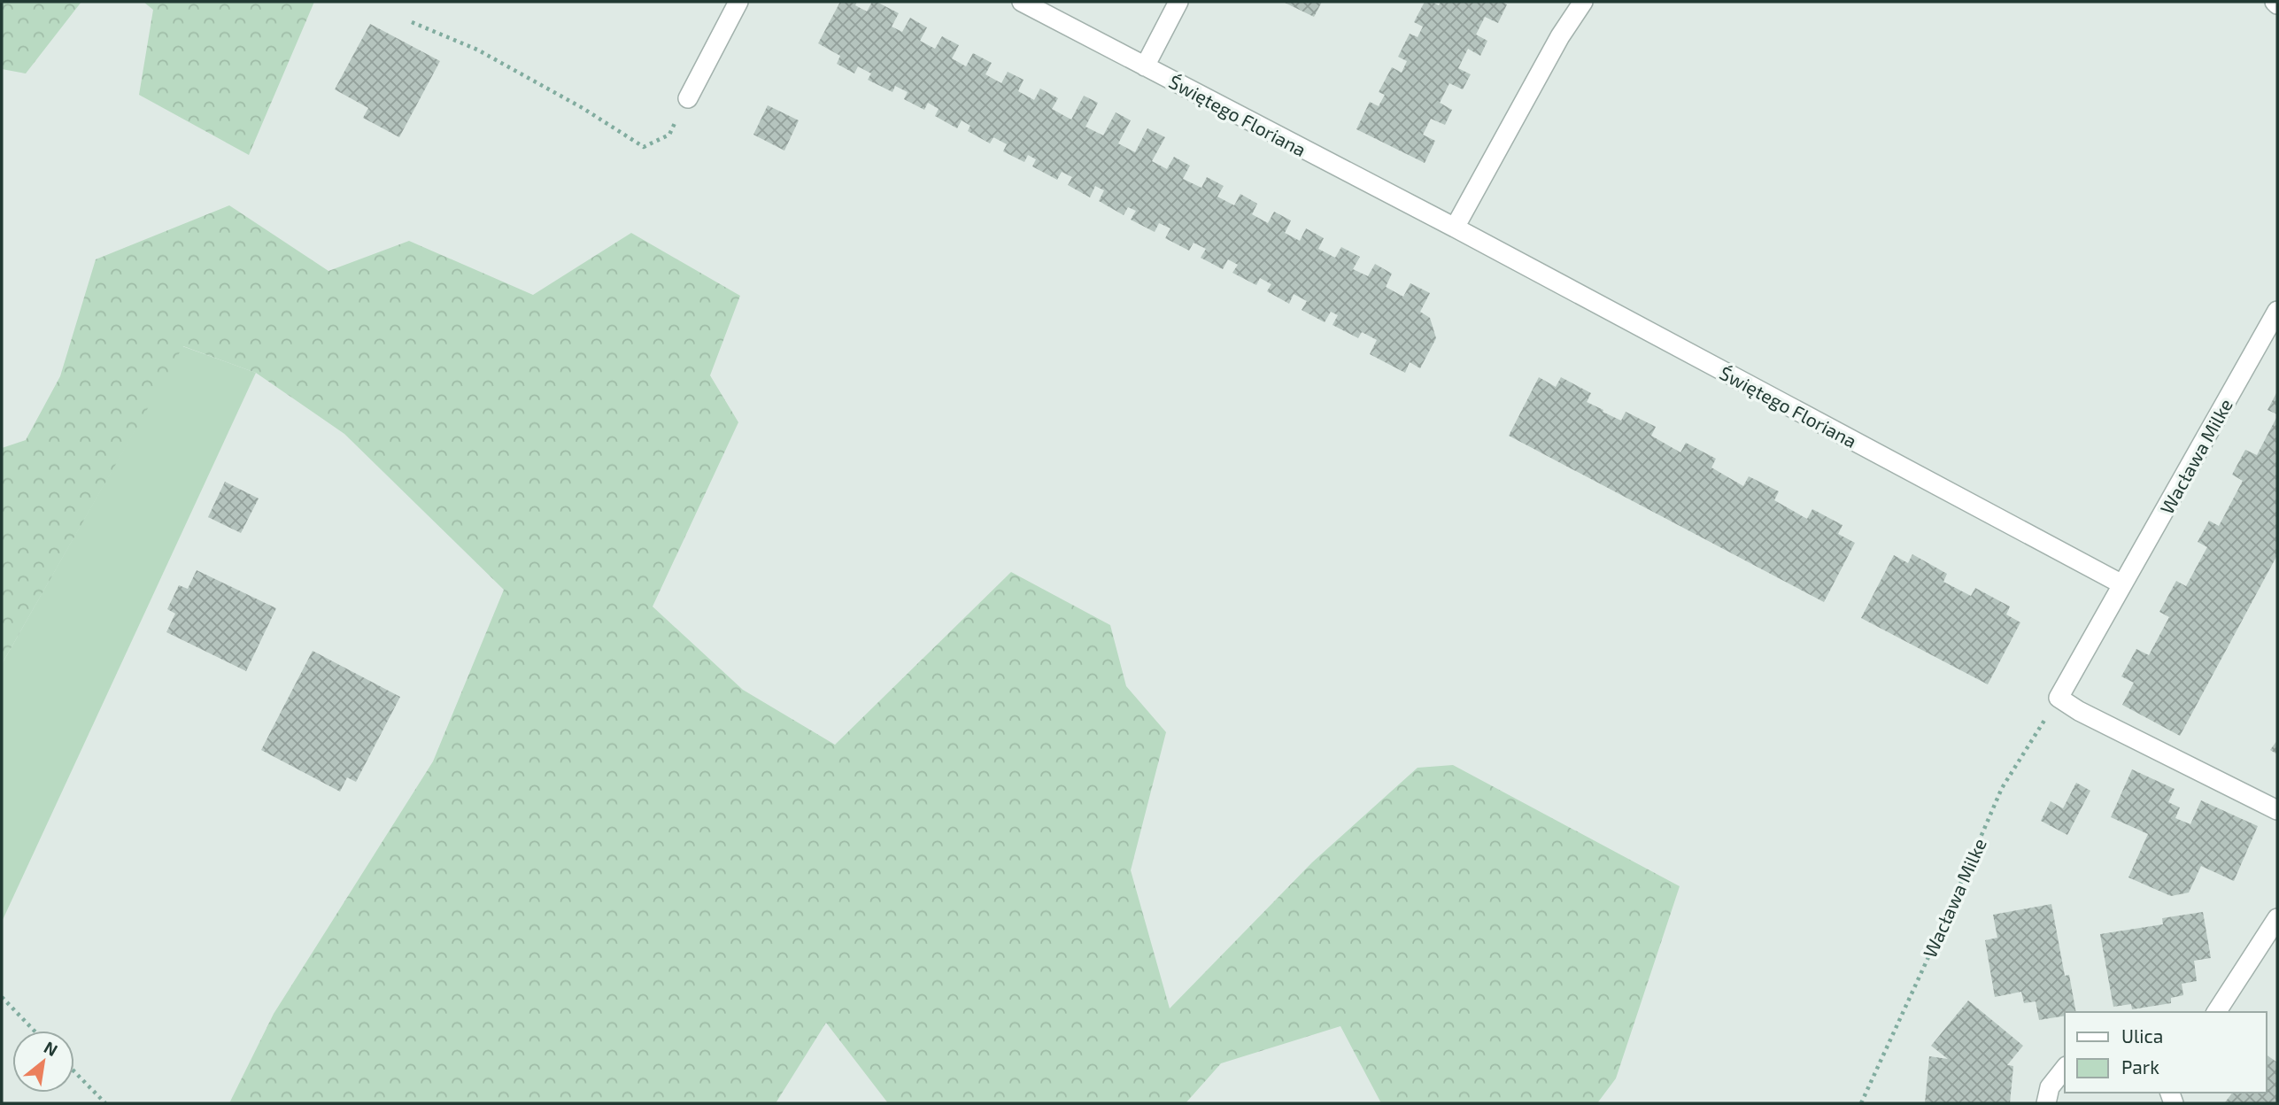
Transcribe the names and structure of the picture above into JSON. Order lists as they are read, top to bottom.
{
  "streets": {
    "street": ["Świętego Floriana", "Wacława Milke"]
  },
  "crossings": [
    ["Świętego Floriana", "Wacława Milke"]
  ],
  "legend": ["Ulica", "Park"],
  "north": "top right"
}
